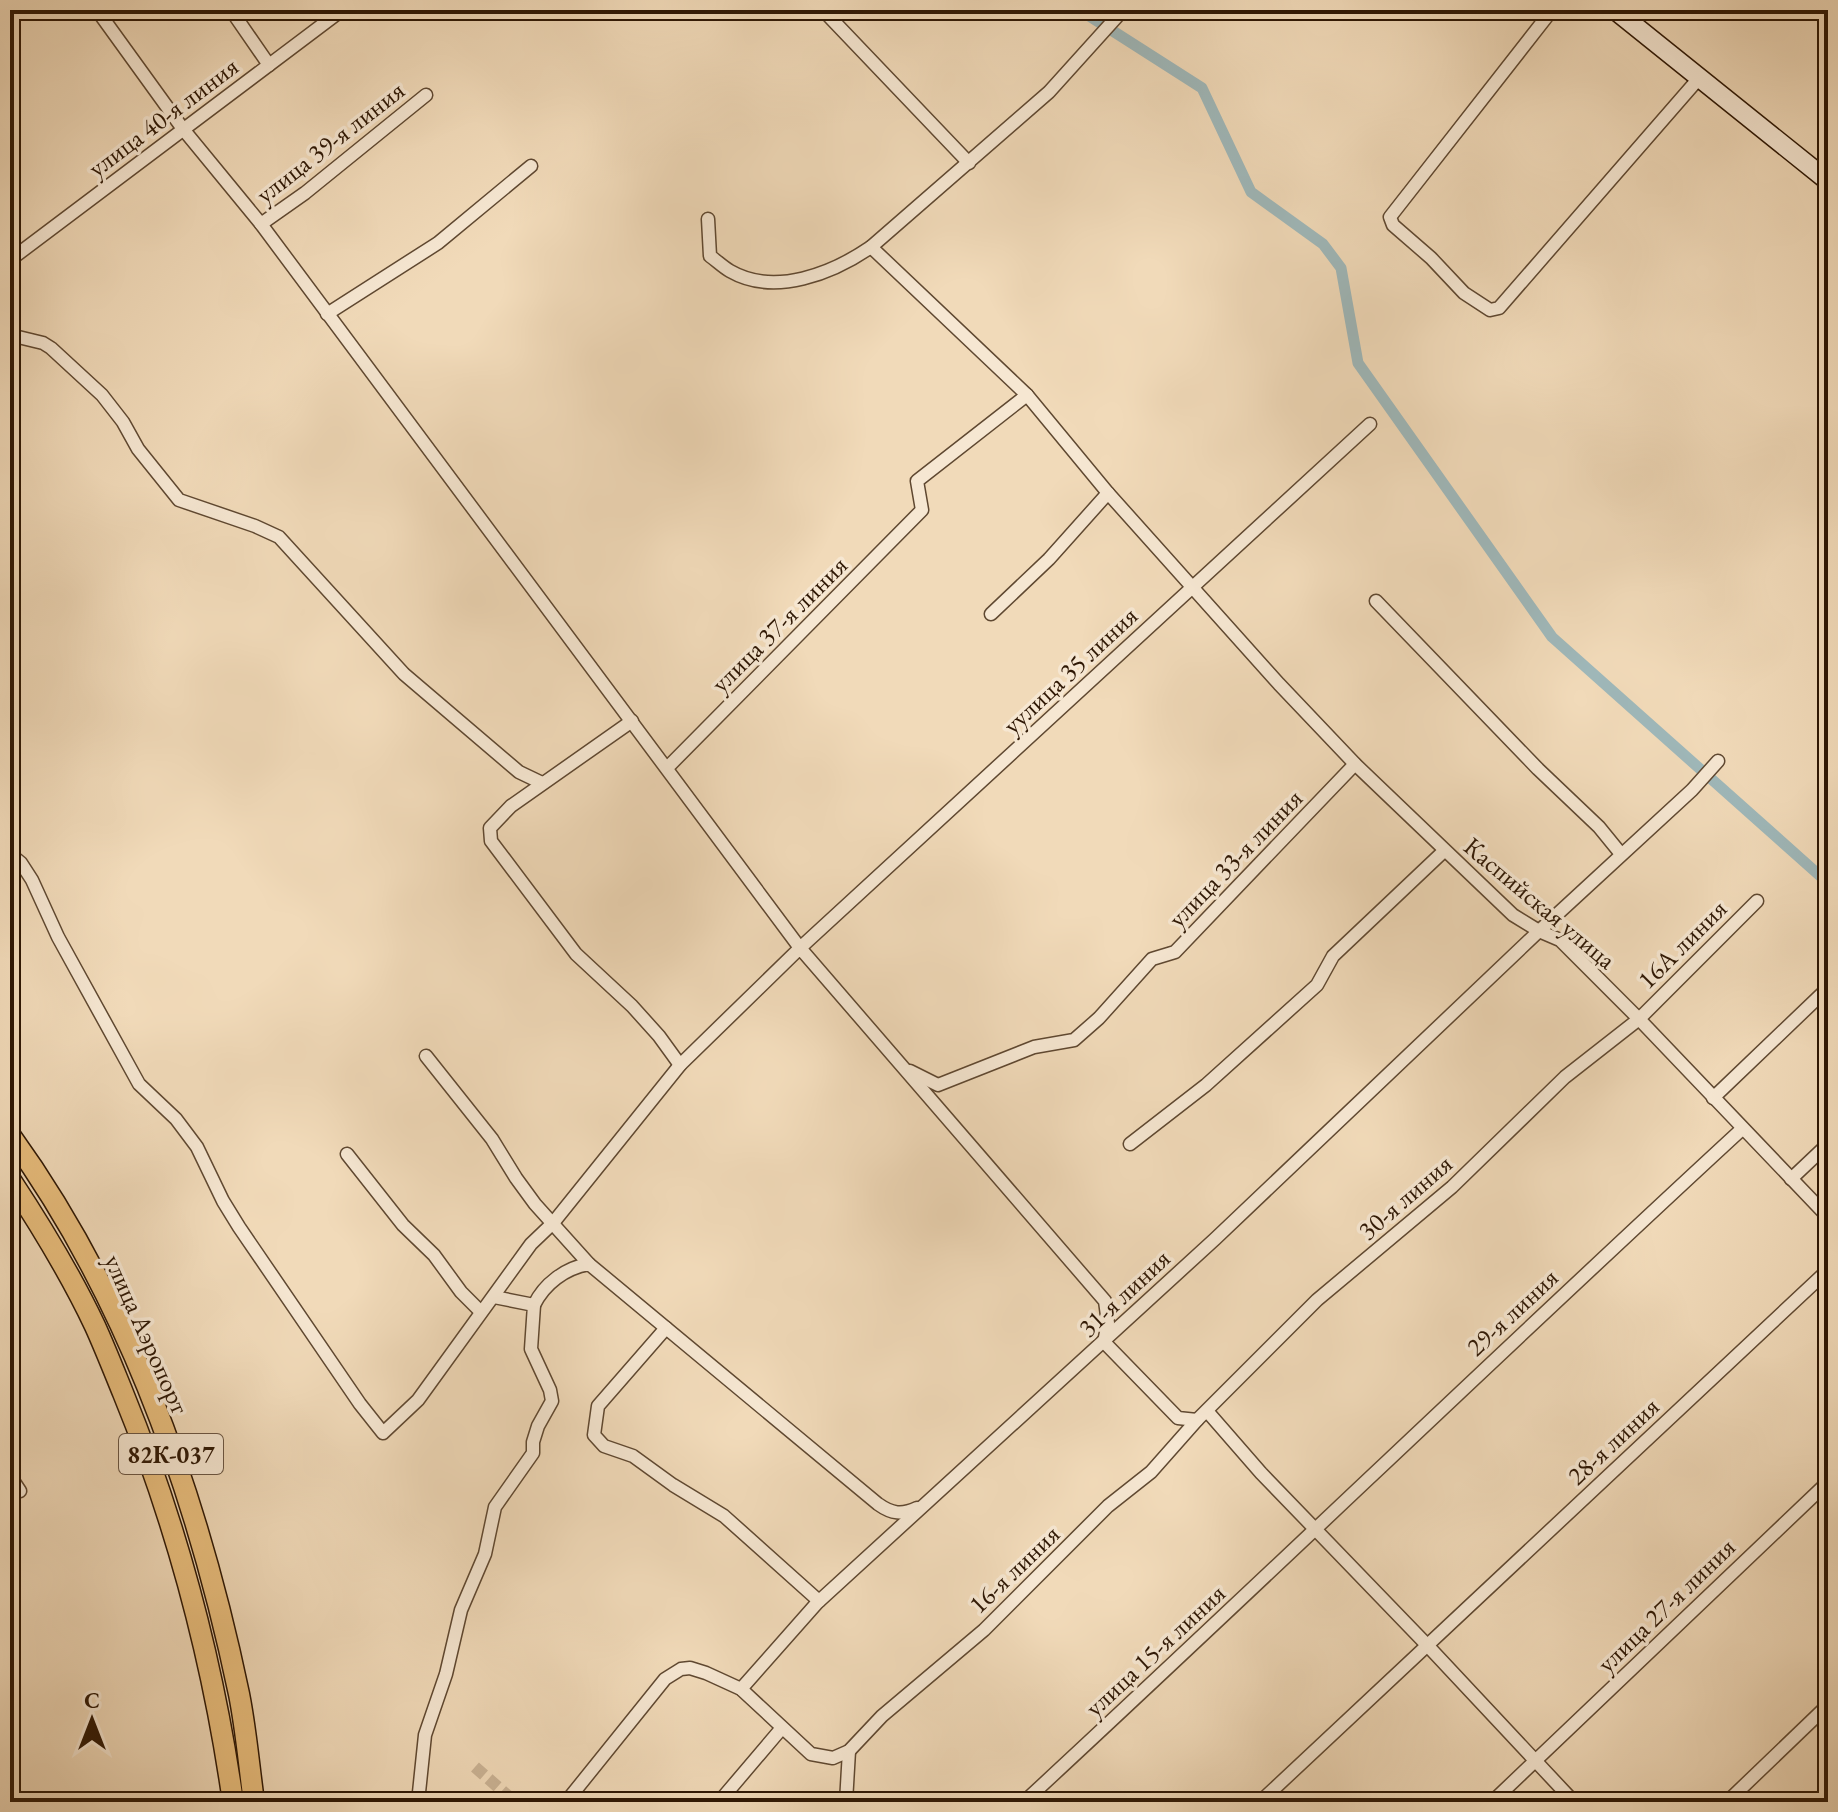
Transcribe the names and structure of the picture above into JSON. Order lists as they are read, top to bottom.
{
  "streets": {
    "main road": ["улица Аэропорт", "82К-037"],
    "street": [
      "улица 40-я линия",
      "улица 39-я линия",
      "улица 37-я линия",
      "уулица 35 линия",
      "улица 33-я линия",
      "Каспийская улица",
      "16А линия",
      "30-я линия",
      "31-я линия",
      "29-я линия",
      "28-я линия",
      "16-я линия",
      "улица 27-я линия",
      "улица 15-я линия"
    ]
  },
  "crossings": [
    ["улица 37-я линия", "Каспийская улица"],
    ["уулица 35 линия", "Каспийская улица"],
    ["улица 33-я линия", "Каспийская улица"],
    ["Каспийская улица", "16А линия"],
    ["Каспийская улица", "30-я линия"],
    ["Каспийская улица", "31-я линия"],
    ["Каспийская улица", "29-я линия"],
    ["16А линия", "30-я линия"],
    ["30-я линия", "16-я линия"],
    ["29-я линия", "улица 15-я линия"]
  ],
  "north": "top"
}
